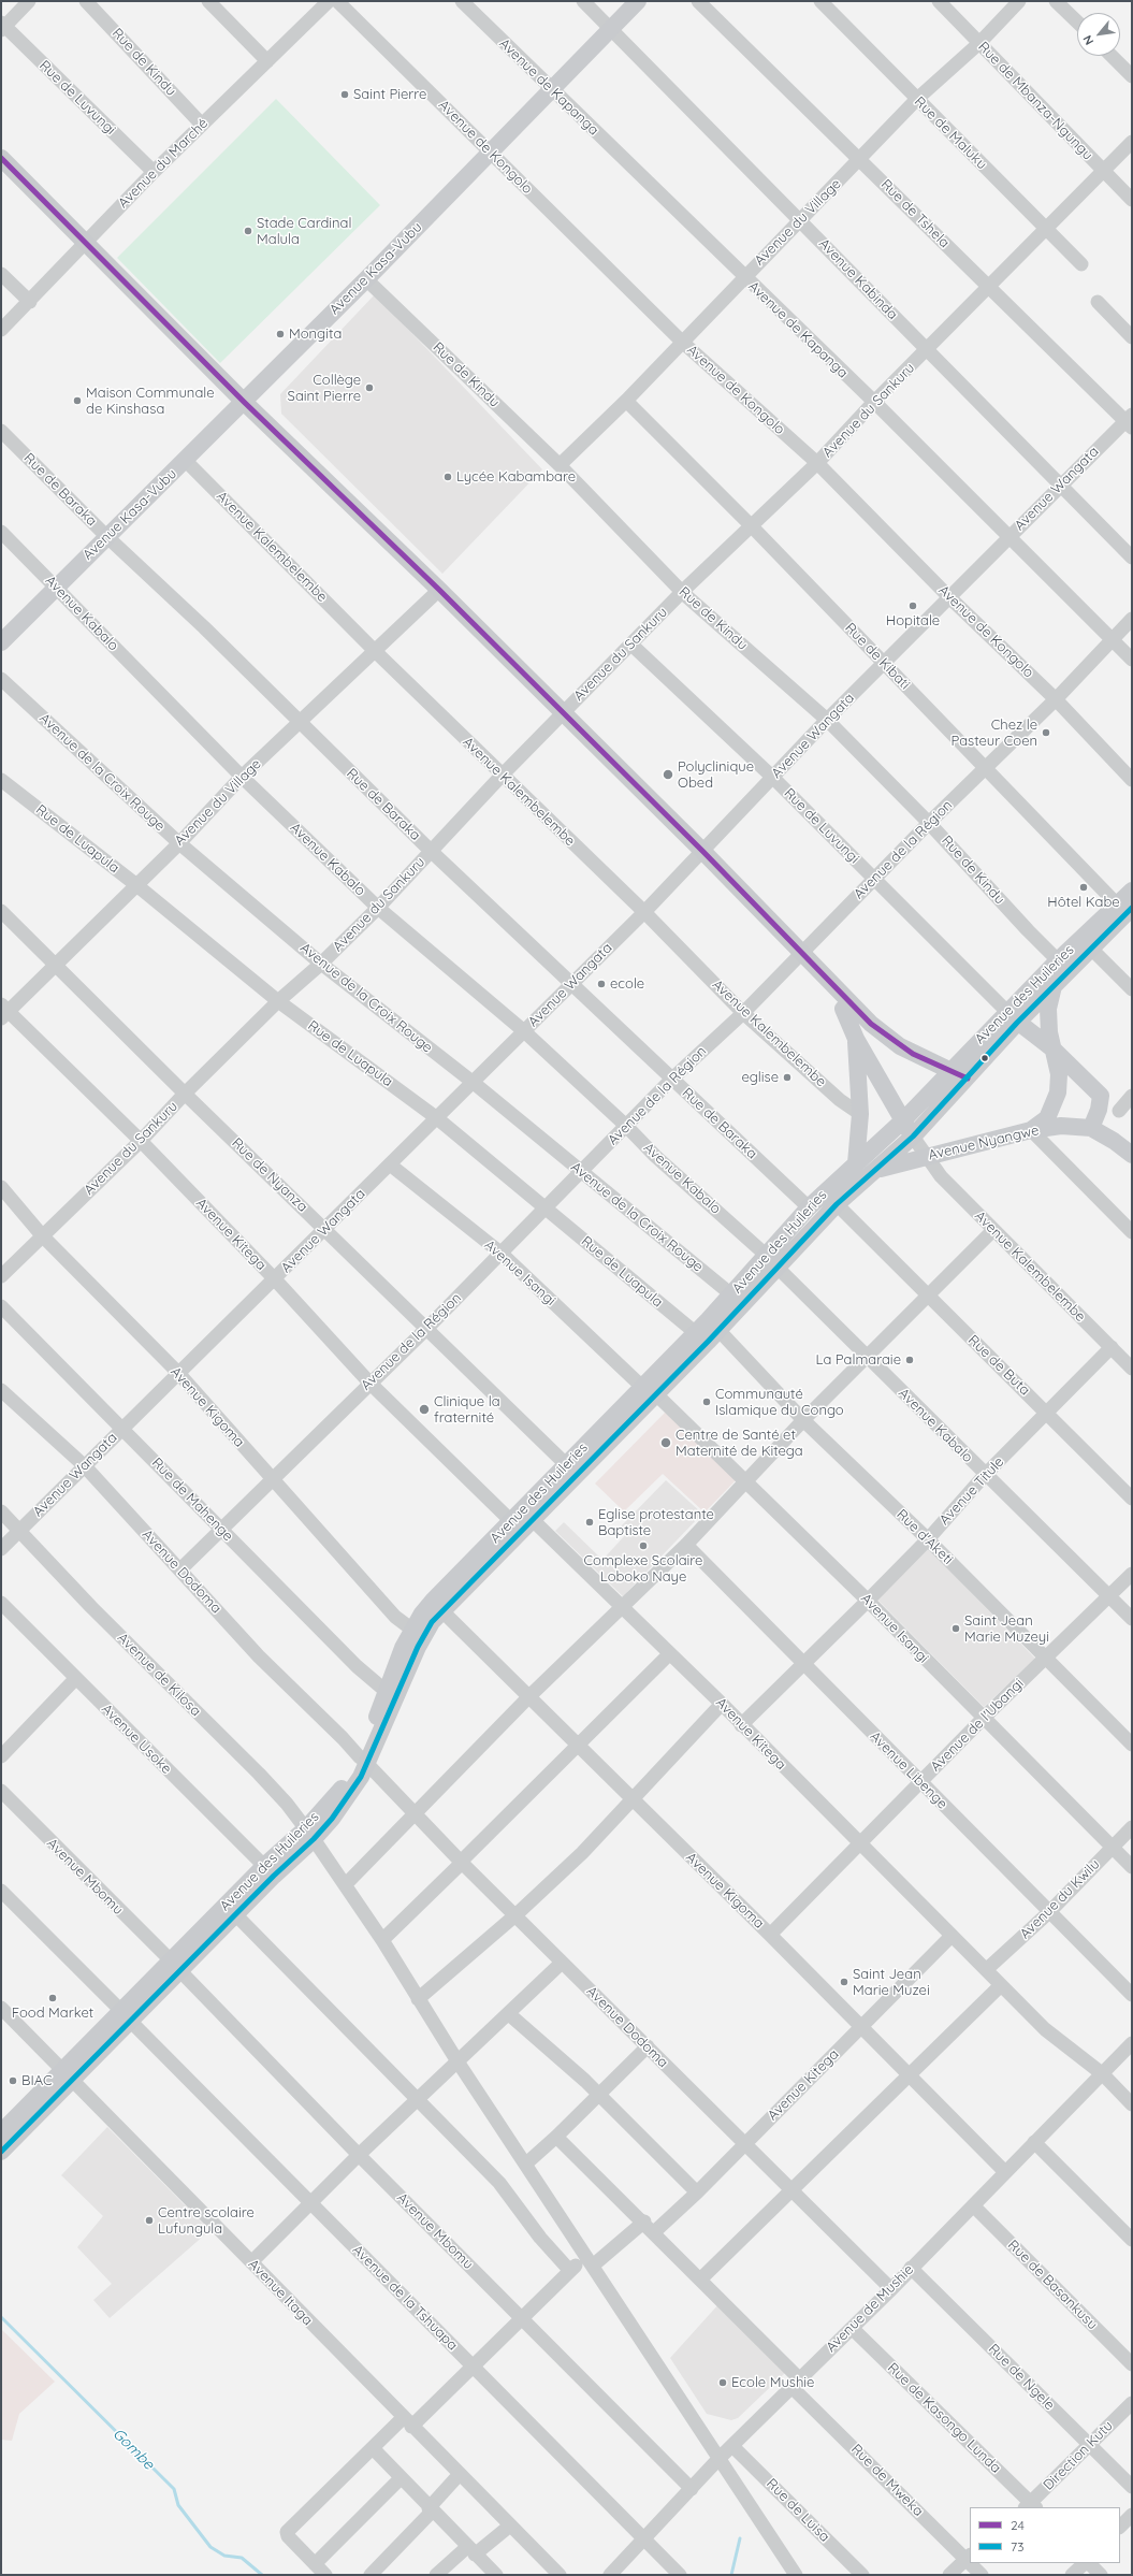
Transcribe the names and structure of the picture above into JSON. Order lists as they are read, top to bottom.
{
  "streets": {
    "main road": [
      "Avenue Kasa-Vubu",
      "Avenue Kalembelembe",
      "Avenue des Huileries",
      "Avenue Nyangwe"
    ],
    "street": [
      "Rue de Kindu",
      "Avenue de Kapanga",
      "Rue de Luvungi",
      "Rue de Mbanza-Ngungu",
      "Rue de Maluku",
      "Avenue de Kongolo",
      "Avenue du Marché",
      "Rue de Tshela",
      "Avenue du Village",
      "Avenue Kabinda",
      "Avenue du Sankuru",
      "Avenue Wangata",
      "Rue de Baraka",
      "Avenue Kabalo",
      "Rue de Kibati",
      "Avenue de la Croix Rouge",
      "Rue de Luapula",
      "Avenue de la Région",
      "Rue de Nyanza",
      "Avenue Kitega",
      "Avenue Isangi",
      "Rue de Buta",
      "Avenue Kigoma",
      "Avenue Titule",
      "Rue de Mahenge",
      "Rue d'Aketi",
      "Avenue Dodoma",
      "Avenue de Kilosa",
      "Avenue de l'Ubangi",
      "Avenue Usoke",
      "Avenue Libenge",
      "Avenue Mbomu",
      "Avenue du Kwilu",
      "Rue de Basankusu",
      "Avenue Itaga",
      "Avenue de la Tshuapa",
      "Avenue de Mushie",
      "Rue de Ngele",
      "Rue de Kasongo Lunda",
      "Direction Kutu",
      "Rue de Mweka",
      "Rue de Luisa"
    ]
  },
  "crossings": [
    ["Rue de Kindu", "Avenue du Marché"],
    ["Rue de Kindu", "Avenue du Village"],
    ["Rue de Kindu", "Avenue Kasa-Vubu"],
    ["Rue de Kindu", "Avenue du Sankuru"],
    ["Rue de Kindu", "Avenue Wangata"],
    ["Rue de Kindu", "Avenue de la Région"],
    ["Rue de Kindu", "Avenue des Huileries"],
    ["Avenue de Kapanga", "Avenue du Village"],
    ["Avenue de Kapanga", "Avenue Kasa-Vubu"],
    ["Avenue de Kapanga", "Avenue du Sankuru"],
    ["Avenue de Kapanga", "Avenue Wangata"],
    ["Avenue de Kapanga", "Avenue de la Région"],
    ["Rue de Luvungi", "Avenue du Marché"],
    ["Rue de Luvungi", "Avenue du Sankuru"],
    ["Rue de Luvungi", "Avenue Wangata"],
    ["Rue de Luvungi", "Avenue de la Région"],
    ["Rue de Luvungi", "Avenue des Huileries"],
    ["Rue de Mbanza-Ngungu", "Avenue du Village"],
    ["Rue de Mbanza-Ngungu", "Avenue du Sankuru"],
    ["Rue de Maluku", "Avenue du Village"],
    ["Rue de Maluku", "Avenue du Sankuru"],
    ["Avenue de Kongolo", "Avenue du Village"],
    ["Avenue de Kongolo", "Avenue Kasa-Vubu"],
    ["Avenue de Kongolo", "Avenue du Sankuru"],
    ["Avenue de Kongolo", "Avenue Wangata"],
    ["Avenue de Kongolo", "Avenue de la Région"],
    ["Rue de Tshela", "Avenue du Village"],
    ["Rue de Tshela", "Avenue du Sankuru"],
    ["Rue de Tshela", "Avenue Wangata"],
    ["Avenue du Village", "Avenue Kabinda"],
    ["Avenue du Village", "Rue de Baraka"],
    ["Avenue du Village", "Avenue Kalembelembe"],
    ["Avenue du Village", "Avenue Kabalo"],
    ["Avenue du Village", "Rue de Kibati"],
    ["Avenue du Village", "Avenue de la Croix Rouge"],
    ["Avenue du Village", "Rue de Luapula"],
    ["Avenue du Village", "Rue de Nyanza"],
    ["Avenue du Village", "Avenue Kitega"],
    ["Avenue Kasa-Vubu", "Avenue Kabinda"],
    ["Avenue Kasa-Vubu", "Rue de Baraka"],
    ["Avenue Kasa-Vubu", "Avenue Kalembelembe"],
    ["Avenue Kasa-Vubu", "Avenue Kabalo"],
    ["Avenue Kabinda", "Avenue du Sankuru"],
    ["Avenue Kabinda", "Avenue Wangata"],
    ["Avenue du Sankuru", "Rue de Baraka"],
    ["Avenue du Sankuru", "Avenue Kalembelembe"],
    ["Avenue du Sankuru", "Avenue Kabalo"],
    ["Avenue du Sankuru", "Rue de Kibati"],
    ["Avenue du Sankuru", "Avenue de la Croix Rouge"],
    ["Avenue du Sankuru", "Rue de Luapula"],
    ["Avenue du Sankuru", "Rue de Nyanza"],
    ["Avenue du Sankuru", "Avenue Kitega"],
    ["Avenue du Sankuru", "Avenue Kigoma"],
    ["Avenue Wangata", "Rue de Baraka"],
    ["Avenue Wangata", "Avenue Kalembelembe"],
    ["Avenue Wangata", "Avenue Kabalo"],
    ["Avenue Wangata", "Rue de Kibati"],
    ["Avenue Wangata", "Avenue de la Croix Rouge"],
    ["Avenue Wangata", "Rue de Luapula"],
    ["Avenue Wangata", "Rue de Nyanza"],
    ["Avenue Wangata", "Avenue Kitega"],
    ["Avenue Wangata", "Avenue Isangi"],
    ["Avenue Wangata", "Avenue Kigoma"],
    ["Avenue Wangata", "Rue de Mahenge"],
    ["Avenue Wangata", "Avenue Dodoma"],
    ["Avenue Wangata", "Avenue de Kilosa"],
    ["Rue de Baraka", "Avenue de la Région"],
    ["Rue de Baraka", "Avenue des Huileries"],
    ["Avenue Kalembelembe", "Avenue de la Région"],
    ["Avenue Kalembelembe", "Avenue des Huileries"],
    ["Avenue Kalembelembe", "Avenue Nyangwe"],
    ["Avenue Kalembelembe", "Avenue Titule"],
    ["Avenue Kabalo", "Avenue de la Région"],
    ["Avenue Kabalo", "Avenue des Huileries"],
    ["Avenue Kabalo", "Avenue Titule"],
    ["Avenue Kabalo", "Avenue de l'Ubangi"],
    ["Rue de Kibati", "Avenue de la Région"],
    ["Rue de Kibati", "Avenue des Huileries"],
    ["Avenue de la Croix Rouge", "Avenue de la Région"],
    ["Avenue de la Croix Rouge", "Avenue des Huileries"],
    ["Rue de Luapula", "Avenue de la Région"],
    ["Rue de Luapula", "Avenue des Huileries"],
    ["Avenue de la Région", "Rue de Nyanza"],
    ["Avenue de la Région", "Avenue Kitega"],
    ["Avenue de la Région", "Avenue Isangi"],
    ["Avenue de la Région", "Avenue Kigoma"],
    ["Avenue de la Région", "Rue de Mahenge"],
    ["Avenue de la Région", "Avenue Dodoma"],
    ["Avenue des Huileries", "Avenue Nyangwe"],
    ["Avenue des Huileries", "Rue de Nyanza"],
    ["Avenue des Huileries", "Avenue Kitega"],
    ["Avenue des Huileries", "Avenue Isangi"],
    ["Avenue des Huileries", "Rue de Buta"],
    ["Avenue des Huileries", "Avenue Kigoma"],
    ["Avenue des Huileries", "Rue de Mahenge"],
    ["Avenue des Huileries", "Rue d'Aketi"],
    ["Avenue des Huileries", "Avenue Dodoma"],
    ["Avenue des Huileries", "Avenue de Kilosa"],
    ["Avenue des Huileries", "Avenue Usoke"],
    ["Avenue des Huileries", "Avenue Mbomu"],
    ["Avenue des Huileries", "Avenue Itaga"],
    ["Avenue des Huileries", "Avenue de la Tshuapa"],
    ["Avenue Kitega", "Avenue Kigoma"],
    ["Avenue Kitega", "Avenue Titule"],
    ["Avenue Kitega", "Avenue Dodoma"],
    ["Avenue Kitega", "Avenue de Kilosa"],
    ["Avenue Kitega", "Avenue de l'Ubangi"],
    ["Avenue Kitega", "Avenue Mbomu"],
    ["Avenue Kitega", "Avenue du Kwilu"],
    ["Avenue Kitega", "Avenue Itaga"],
    ["Avenue Kitega", "Avenue de la Tshuapa"],
    ["Avenue Kitega", "Avenue de Mushie"],
    ["Avenue Kitega", "Rue de Mweka"],
    ["Avenue Isangi", "Avenue Titule"],
    ["Avenue Isangi", "Avenue de l'Ubangi"],
    ["Avenue Isangi", "Avenue du Kwilu"],
    ["Rue de Buta", "Avenue Titule"],
    ["Avenue Kigoma", "Avenue de l'Ubangi"],
    ["Avenue Kigoma", "Avenue de Mushie"],
    ["Avenue Titule", "Rue d'Aketi"],
    ["Avenue Titule", "Avenue Libenge"],
    ["Rue d'Aketi", "Avenue de l'Ubangi"],
    ["Avenue Dodoma", "Avenue de Mushie"],
    ["Avenue de Kilosa", "Avenue de Mushie"],
    ["Avenue de l'Ubangi", "Avenue Libenge"],
    ["Avenue Libenge", "Avenue du Kwilu"],
    ["Avenue Mbomu", "Avenue de Mushie"],
    ["Rue de Basankusu", "Avenue de Mushie"],
    ["Avenue de la Tshuapa", "Avenue de Mushie"],
    ["Avenue de Mushie", "Rue de Ngele"],
    ["Avenue de Mushie", "Rue de Kasongo Lunda"],
    ["Avenue de Mushie", "Rue de Mweka"],
    ["Avenue de Mushie", "Rue de Luisa"],
    ["Rue de Ngele", "Direction Kutu"],
    ["Rue de Kasongo Lunda", "Direction Kutu"]
  ],
  "water": ["Gombe"],
  "places": [
    "Saint Pierre",
    "Stade Cardinal Malula",
    "Mongita",
    "Collège Saint Pierre",
    "Maison Communale de Kinshasa",
    "Lycée Kabambare",
    "Hopitale",
    "Chez le Pasteur Coen",
    "Polyclinique Obed",
    "Hôtel Kabe",
    "ecole",
    "eglise",
    "La Palmaraie",
    "Communauté Islamique du Congo",
    "Clinique la fraternité",
    "Centre de Santé et Maternité de Kitega",
    "Eglise protestante Baptiste",
    "Complexe Scolaire Loboko Naye",
    "Saint Jean Marie Muzeyi",
    "Saint Jean Marie Muzei",
    "Food Market",
    "BIAC",
    "Centre scolaire Lufungula",
    "Ecole Mushie"
  ],
  "lines": ["transit line 24", "transit line 73"],
  "legend": ["24", "73"],
  "north": "bottom left"
}
